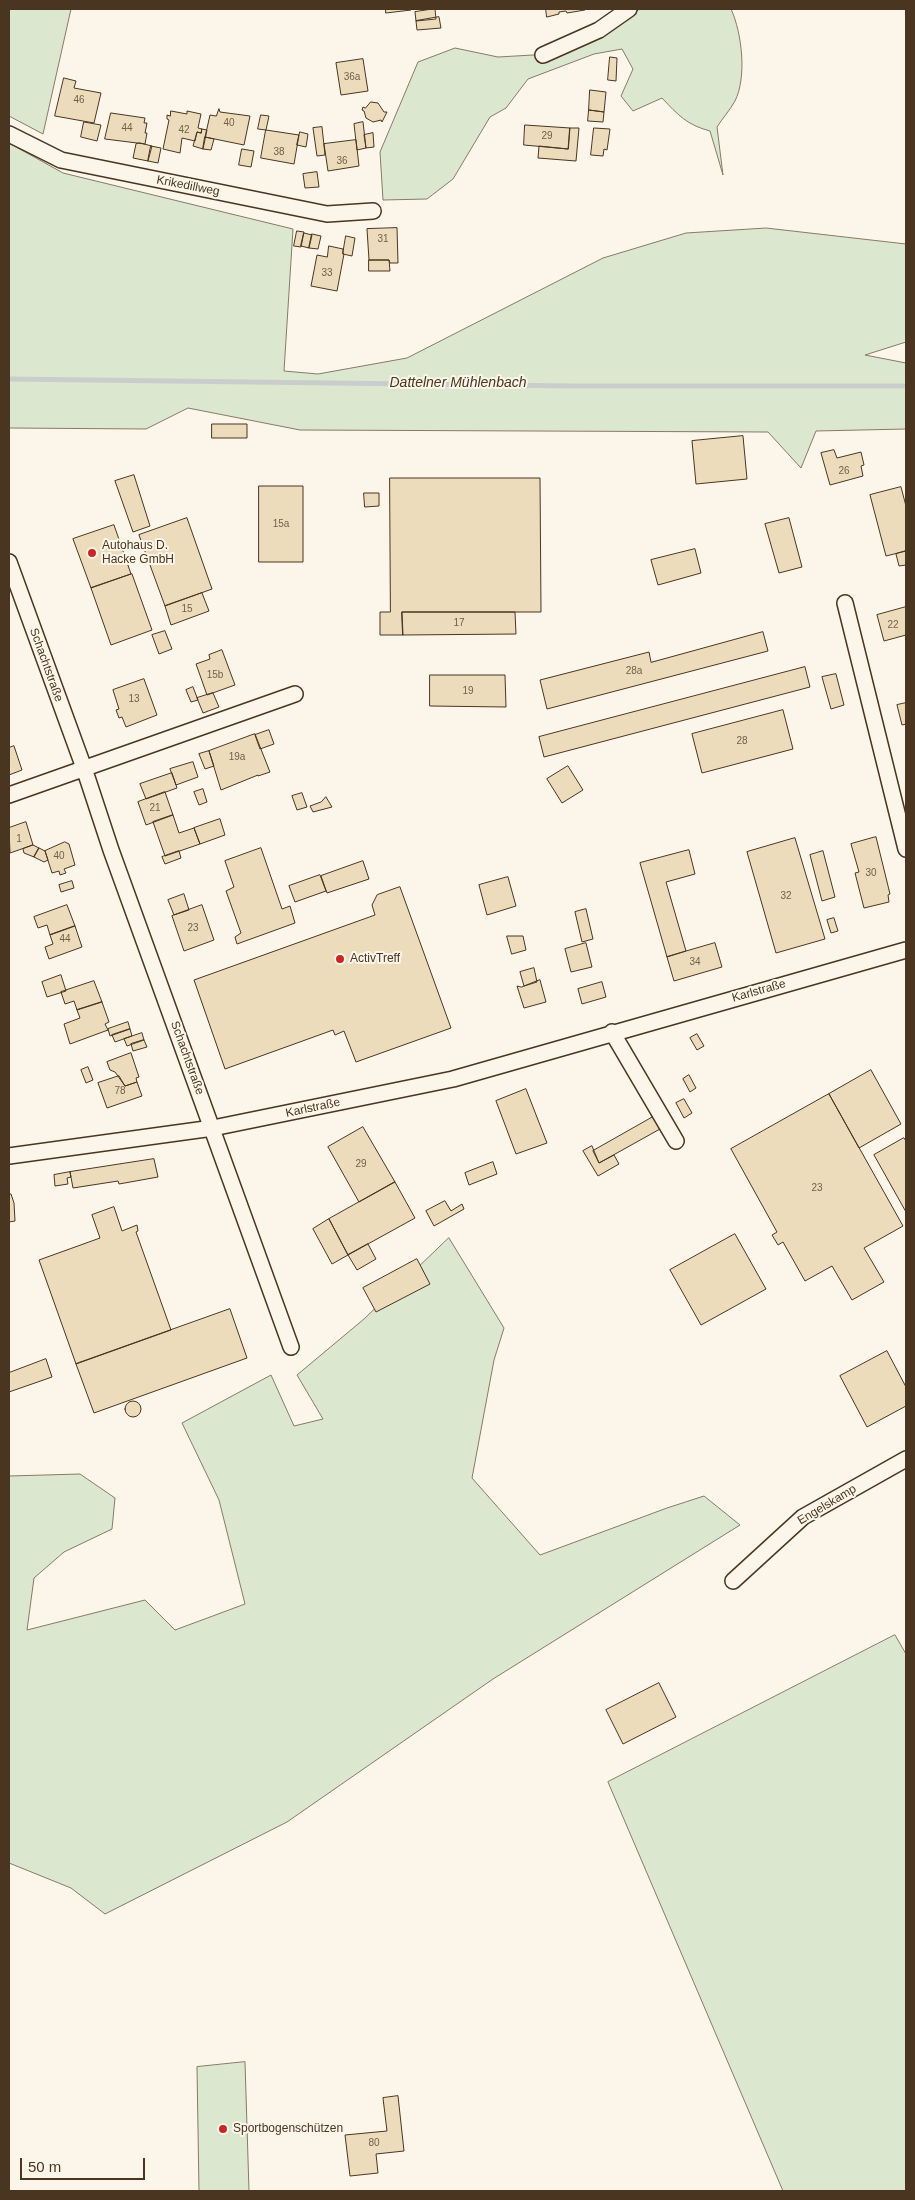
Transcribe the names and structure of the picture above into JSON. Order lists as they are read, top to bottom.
{
  "streets": {
    "street": [
      "Krikedillweg",
      "Schachtstraße",
      "Karlstraße",
      "Engelskamp"
    ]
  },
  "crossings": [
    ["Schachtstraße", "Karlstraße"]
  ],
  "water": ["Dattelner Mühlenbach"],
  "places": ["Autohaus D. Hacke GmbH", "ActivTreff", "Sportbogenschützen"],
  "house_numbers": [
    "36a",
    "46",
    "40",
    "44",
    "42",
    "29",
    "38",
    "36",
    "31",
    "33",
    "26",
    "15a",
    "15",
    "17",
    "22",
    "28a",
    "15b",
    "19",
    "13",
    "28",
    "19a",
    "21",
    "1",
    "40",
    "30",
    "32",
    "23",
    "44",
    "34",
    "78",
    "29",
    "23",
    "80"
  ],
  "scale_bar": "50 m"
}
